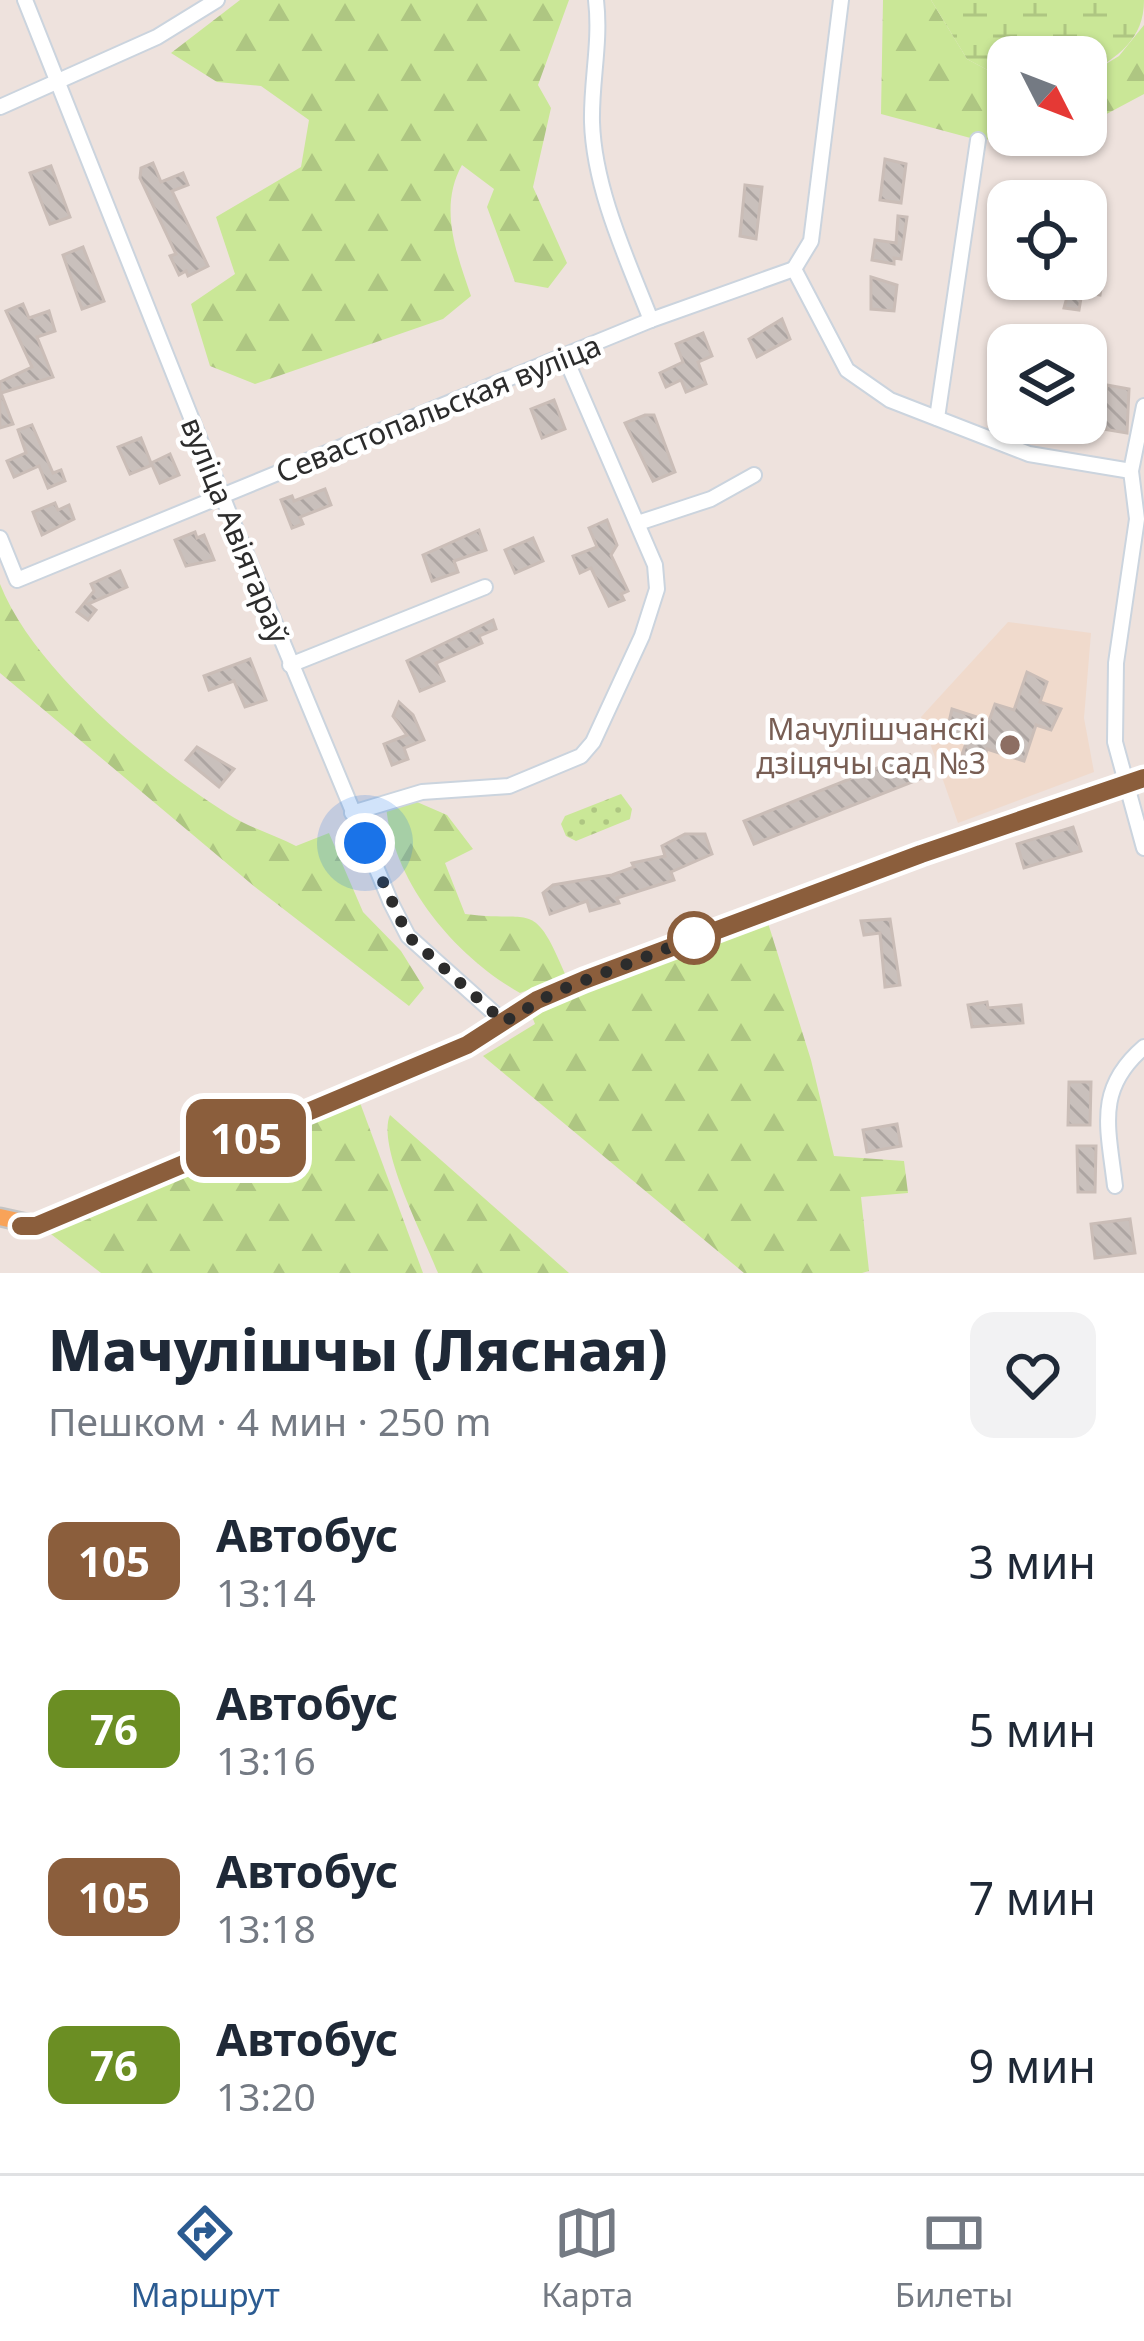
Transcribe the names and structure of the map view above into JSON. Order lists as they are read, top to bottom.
{
  "streets": {
    "street": ["Севастопальская вуліца", "вуліца Авіятараў"]
  },
  "crossings": [
    ["Севастопальская вуліца", "вуліца Авіятараў"]
  ],
  "places": ["Мачулішчанскі дзіцячы сад №3"],
  "lines": ["bus line 105"],
  "north": "bottom right",
  "page": {
    "on_map": "105",
    "heading": ["Мачулішчы (Лясная)", "Пешком · 4 мин · 250 m"],
    "list": [
      {
        "mark": "105",
        "name": "Автобус",
        "note": "13:14",
        "value": "3 мин"
      },
      {
        "mark": "76",
        "name": "Автобус",
        "note": "13:16",
        "value": "5 мин"
      },
      {
        "mark": "105",
        "name": "Автобус",
        "note": "13:18",
        "value": "7 мин"
      },
      {
        "mark": "76",
        "name": "Автобус",
        "note": "13:20",
        "value": "9 мин"
      }
    ],
    "tabs": ["Маршрут", "Карта", "Билеты"]
  }
}
